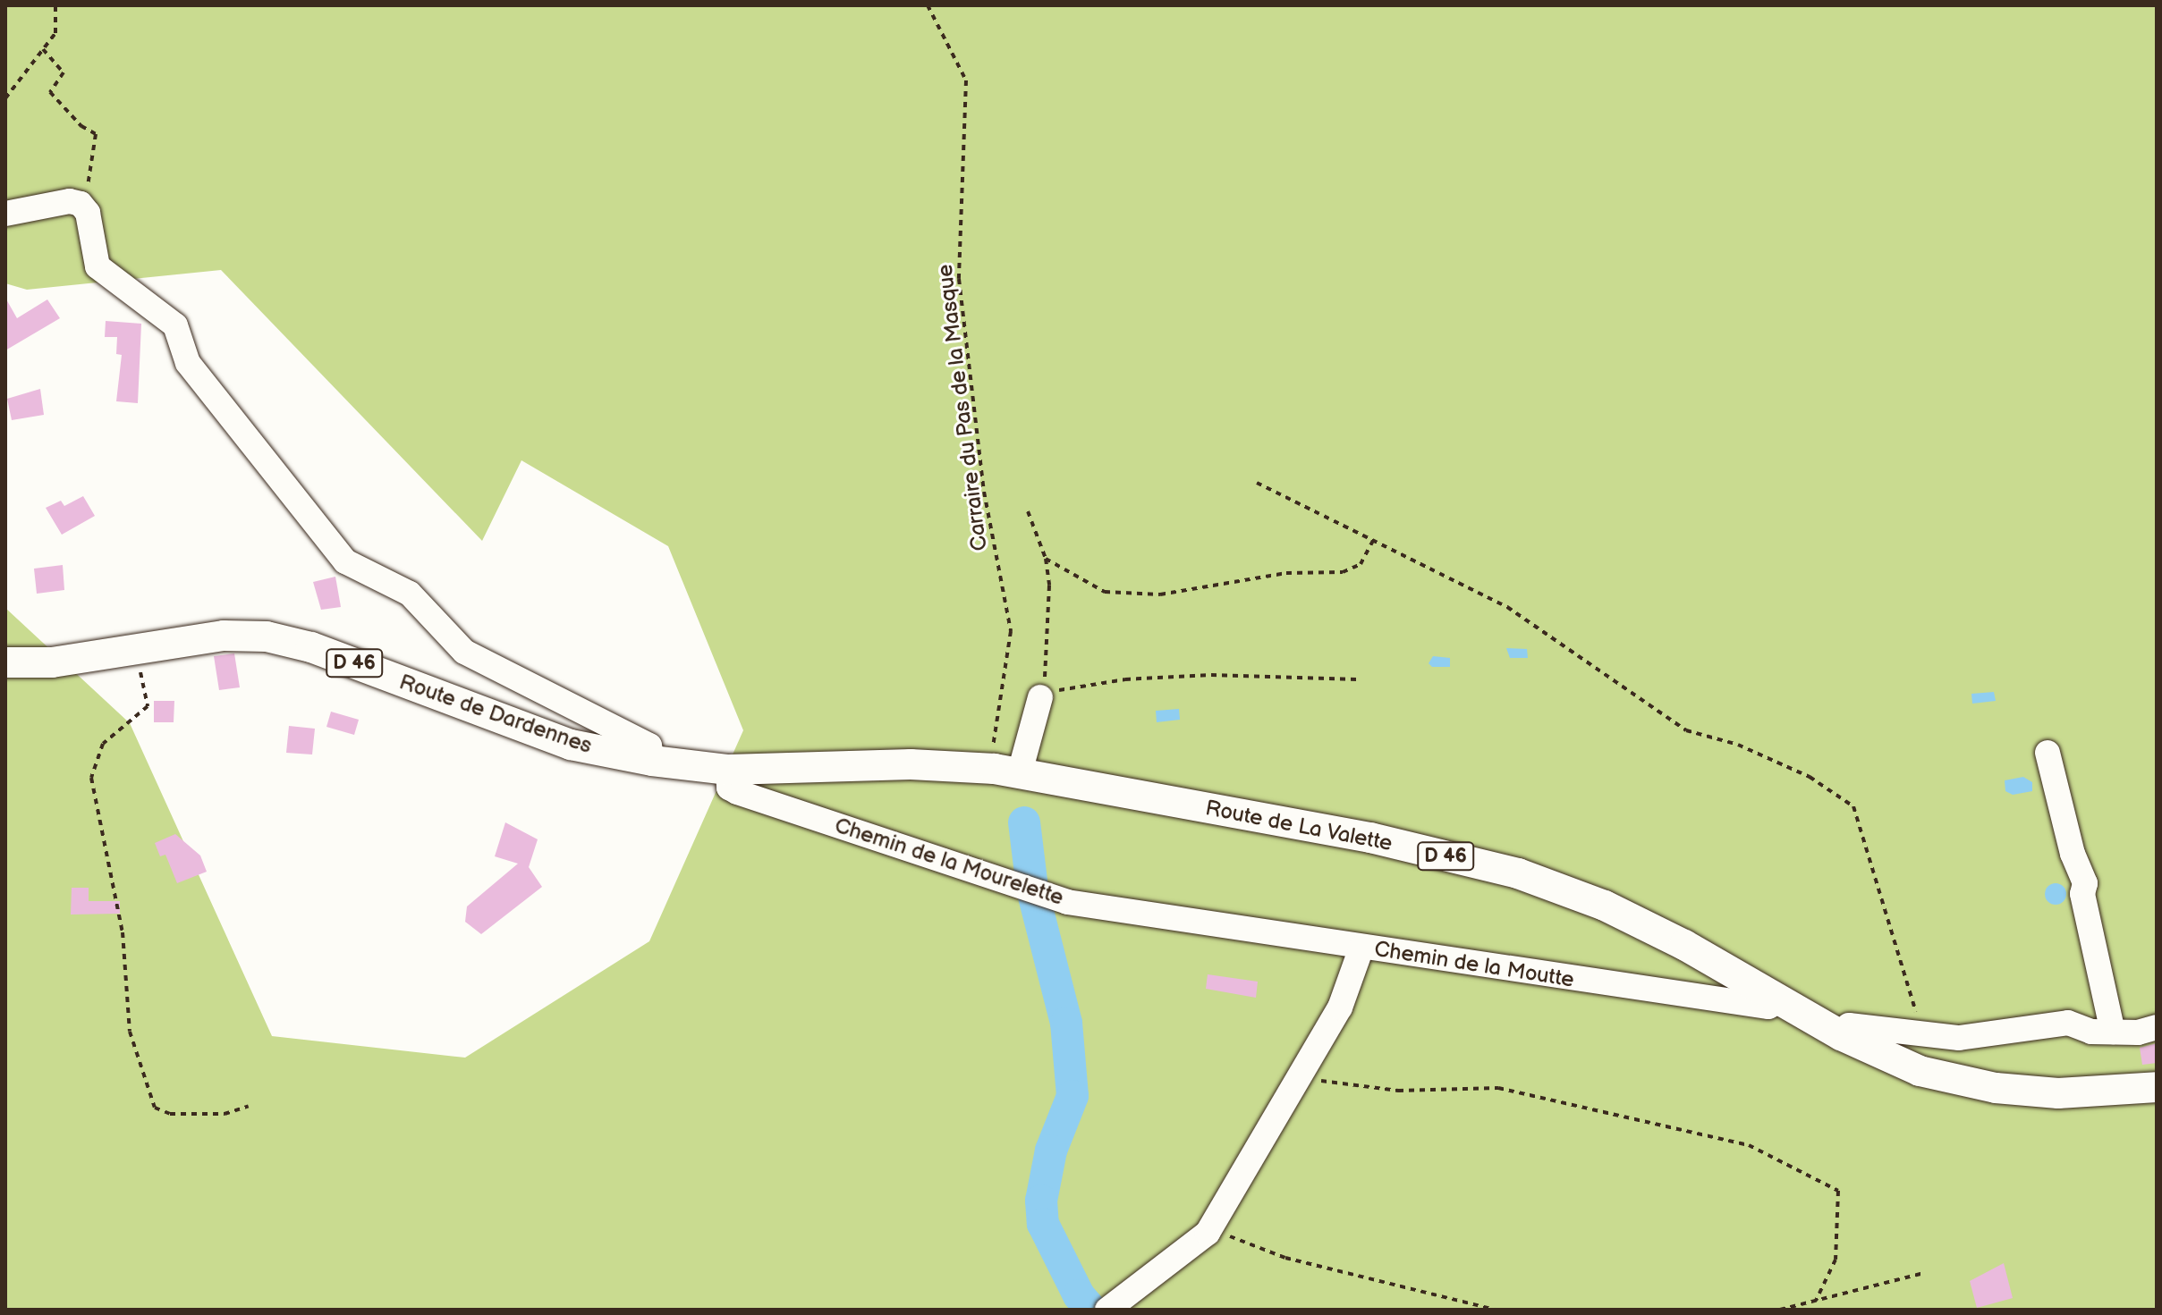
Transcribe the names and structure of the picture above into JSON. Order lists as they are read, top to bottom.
{
  "streets": {
    "main road": ["D 46", "Route de Dardennes", "Route de La Valette"],
    "street": ["Chemin de la Mourelette", "Chemin de la Moutte"],
    "path": ["Carraire du Pas de la Masque"]
  },
  "crossings": [
    ["Carraire du Pas de la Masque", "Route de La Valette"],
    ["Route de Dardennes", "Route de La Valette"],
    ["Route de La Valette", "Chemin de la Mourelette"],
    ["Route de La Valette", "Chemin de la Moutte"],
    ["Chemin de la Mourelette", "Chemin de la Moutte"]
  ]
}
